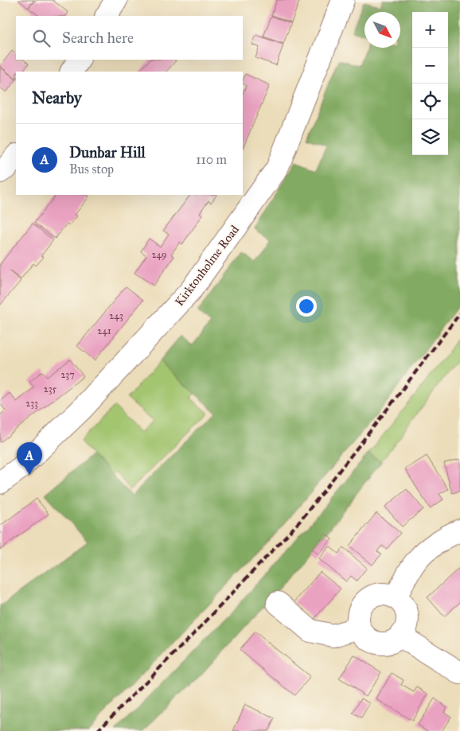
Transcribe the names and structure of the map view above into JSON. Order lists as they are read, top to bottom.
{
  "streets": {
    "street": ["Kirktonholme Road"]
  },
  "house_numbers": [
    "249",
    "243",
    "241",
    "237",
    "235",
    "233"
  ],
  "north": "bottom right",
  "page": {
    "map_buttons": ["+", "−"],
    "search": "Search here",
    "heading": "Nearby",
    "list": [
      {
        "mark": "A",
        "name": "Dunbar Hill",
        "note": "Bus stop",
        "value": "110 m"
      }
    ],
    "pins": "A"
  }
}
